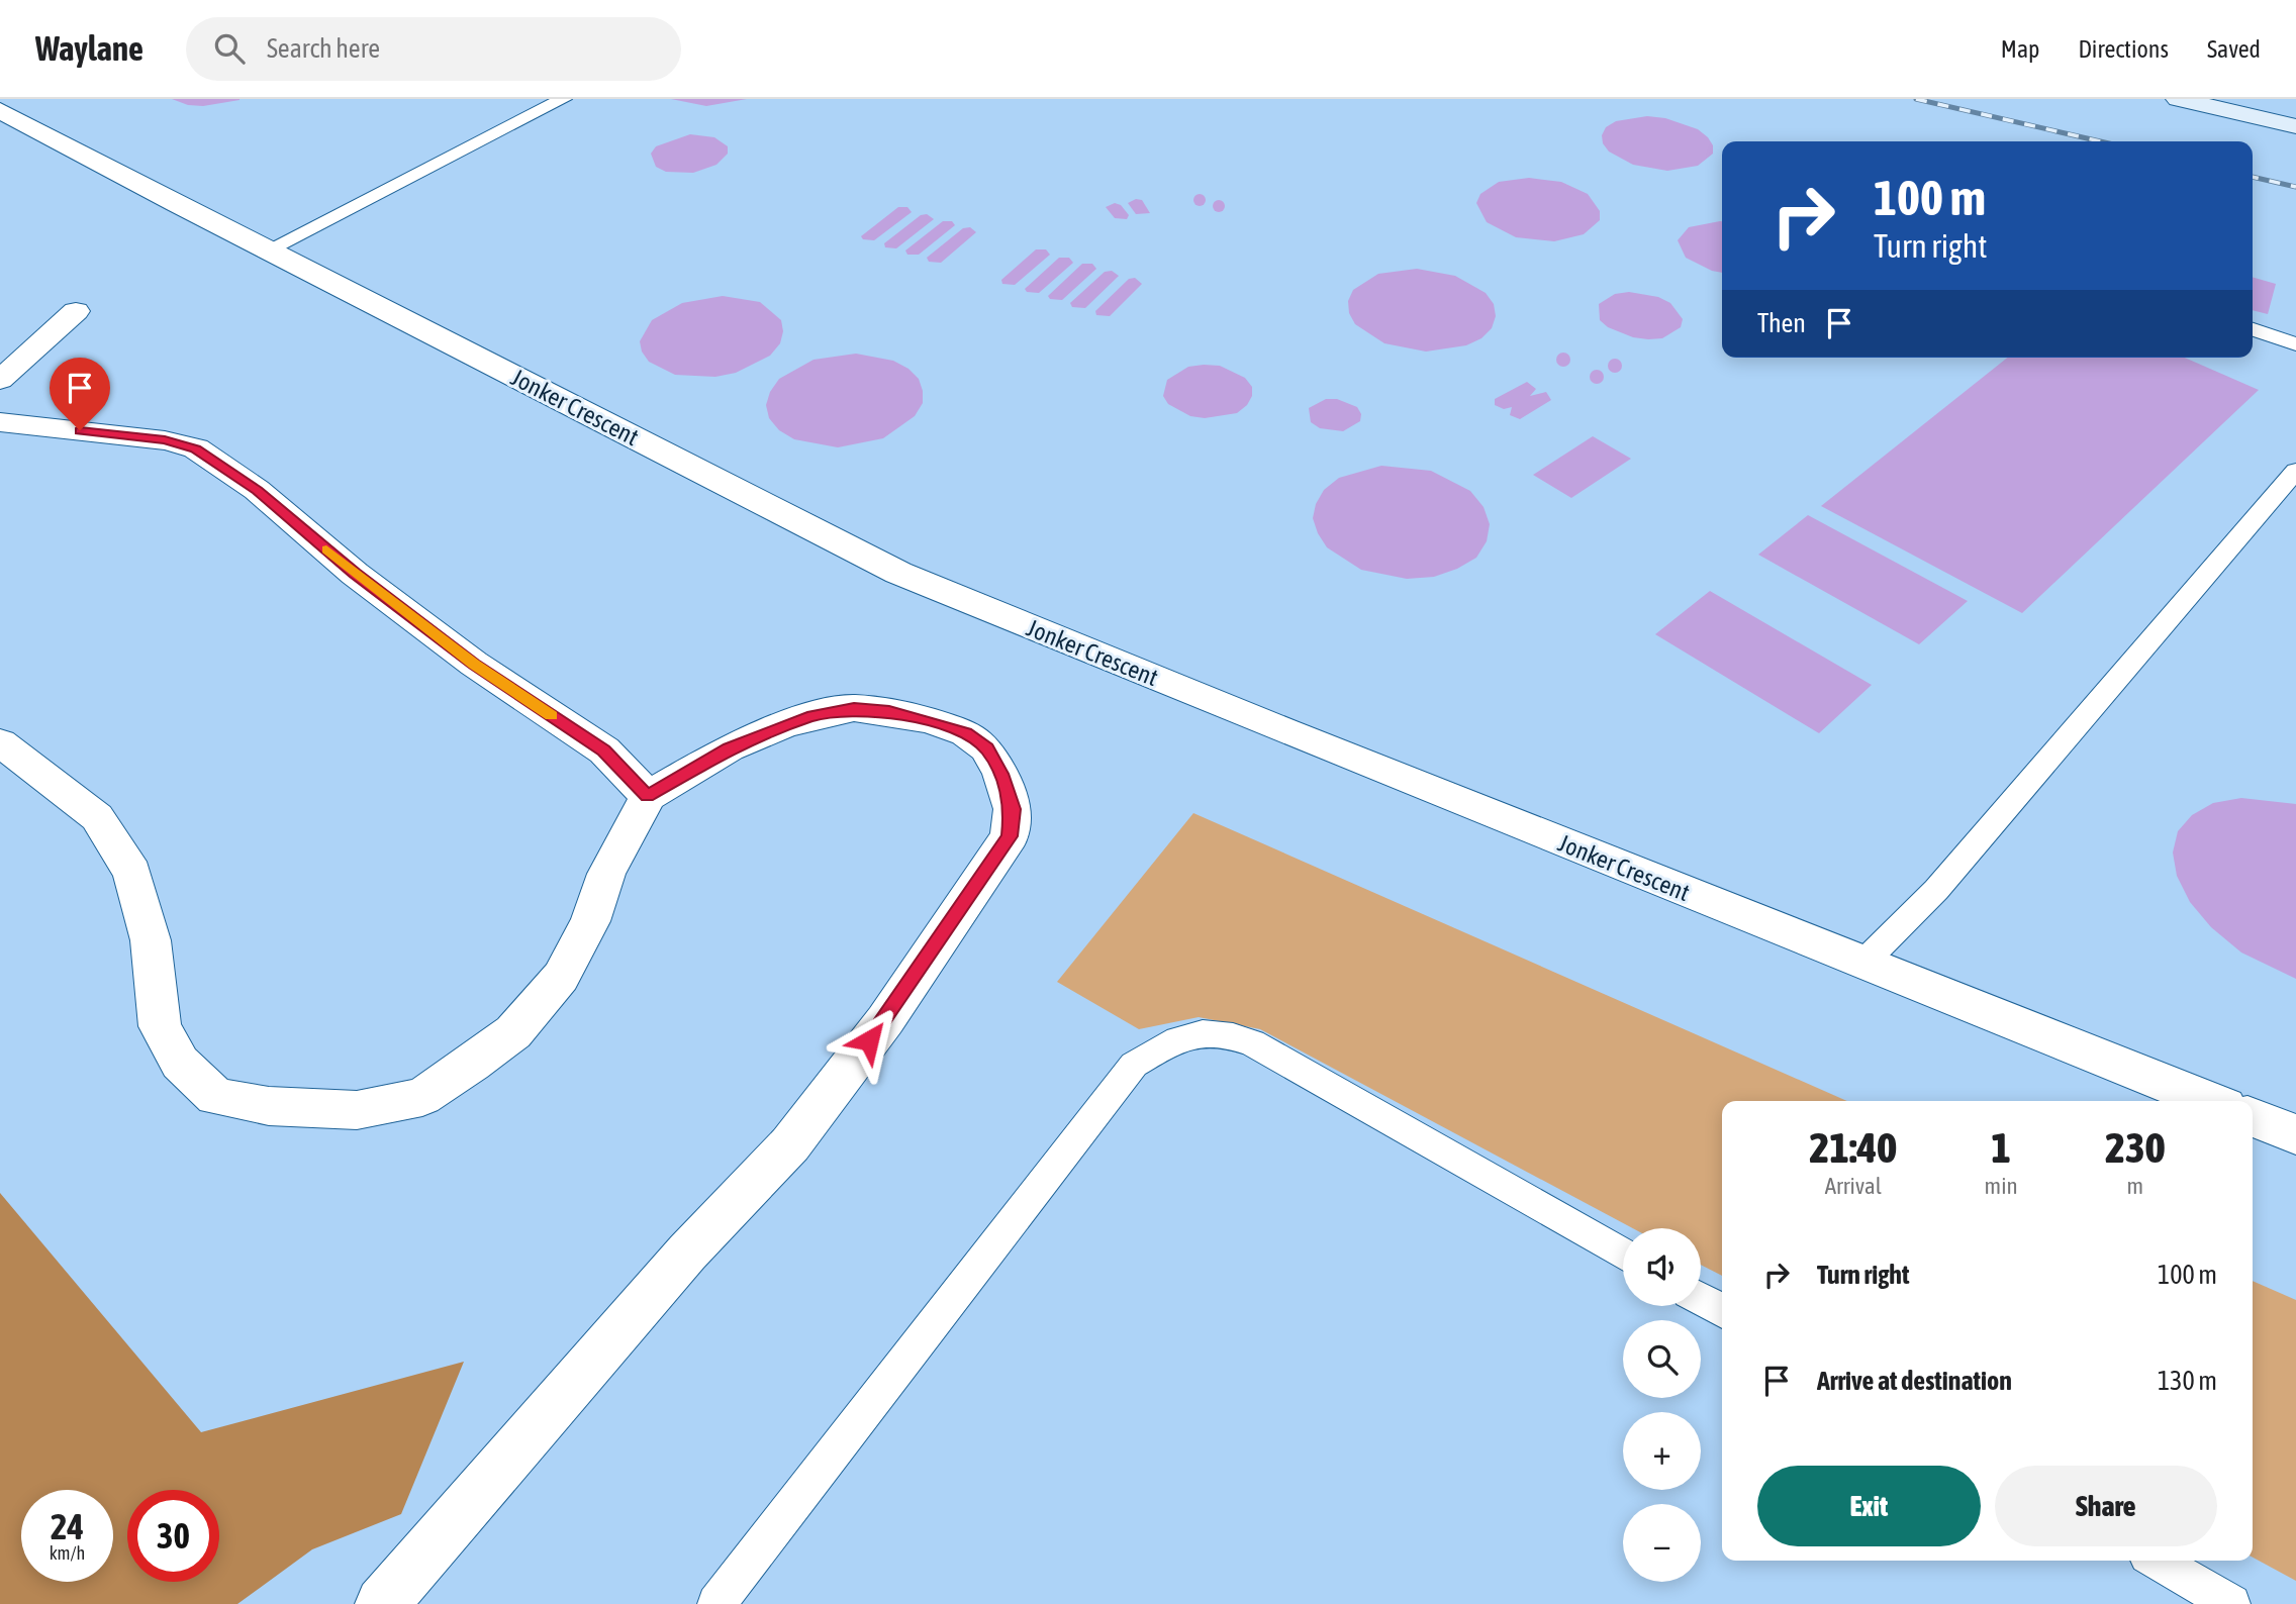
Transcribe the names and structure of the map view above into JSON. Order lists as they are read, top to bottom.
{
  "streets": {
    "street": ["Jonker Crescent"]
  },
  "page": {
    "header": "Waylane",
    "search": "Search here",
    "nav": ["Map", "Directions", "Saved"],
    "turn": ["100 m", "Turn right"],
    "then": "Then",
    "eta": [
      "21:40",
      "Arrival",
      "1",
      "min",
      "230",
      "m"
    ],
    "list": [
      {
        "name": "Turn right",
        "value": "100 m"
      },
      {
        "name": "Arrive at destination",
        "value": "130 m"
      }
    ],
    "map_buttons": ["+", "−"],
    "buttons": ["Exit", "Share"],
    "speed": "24 km/h",
    "limit": "30"
  }
}
